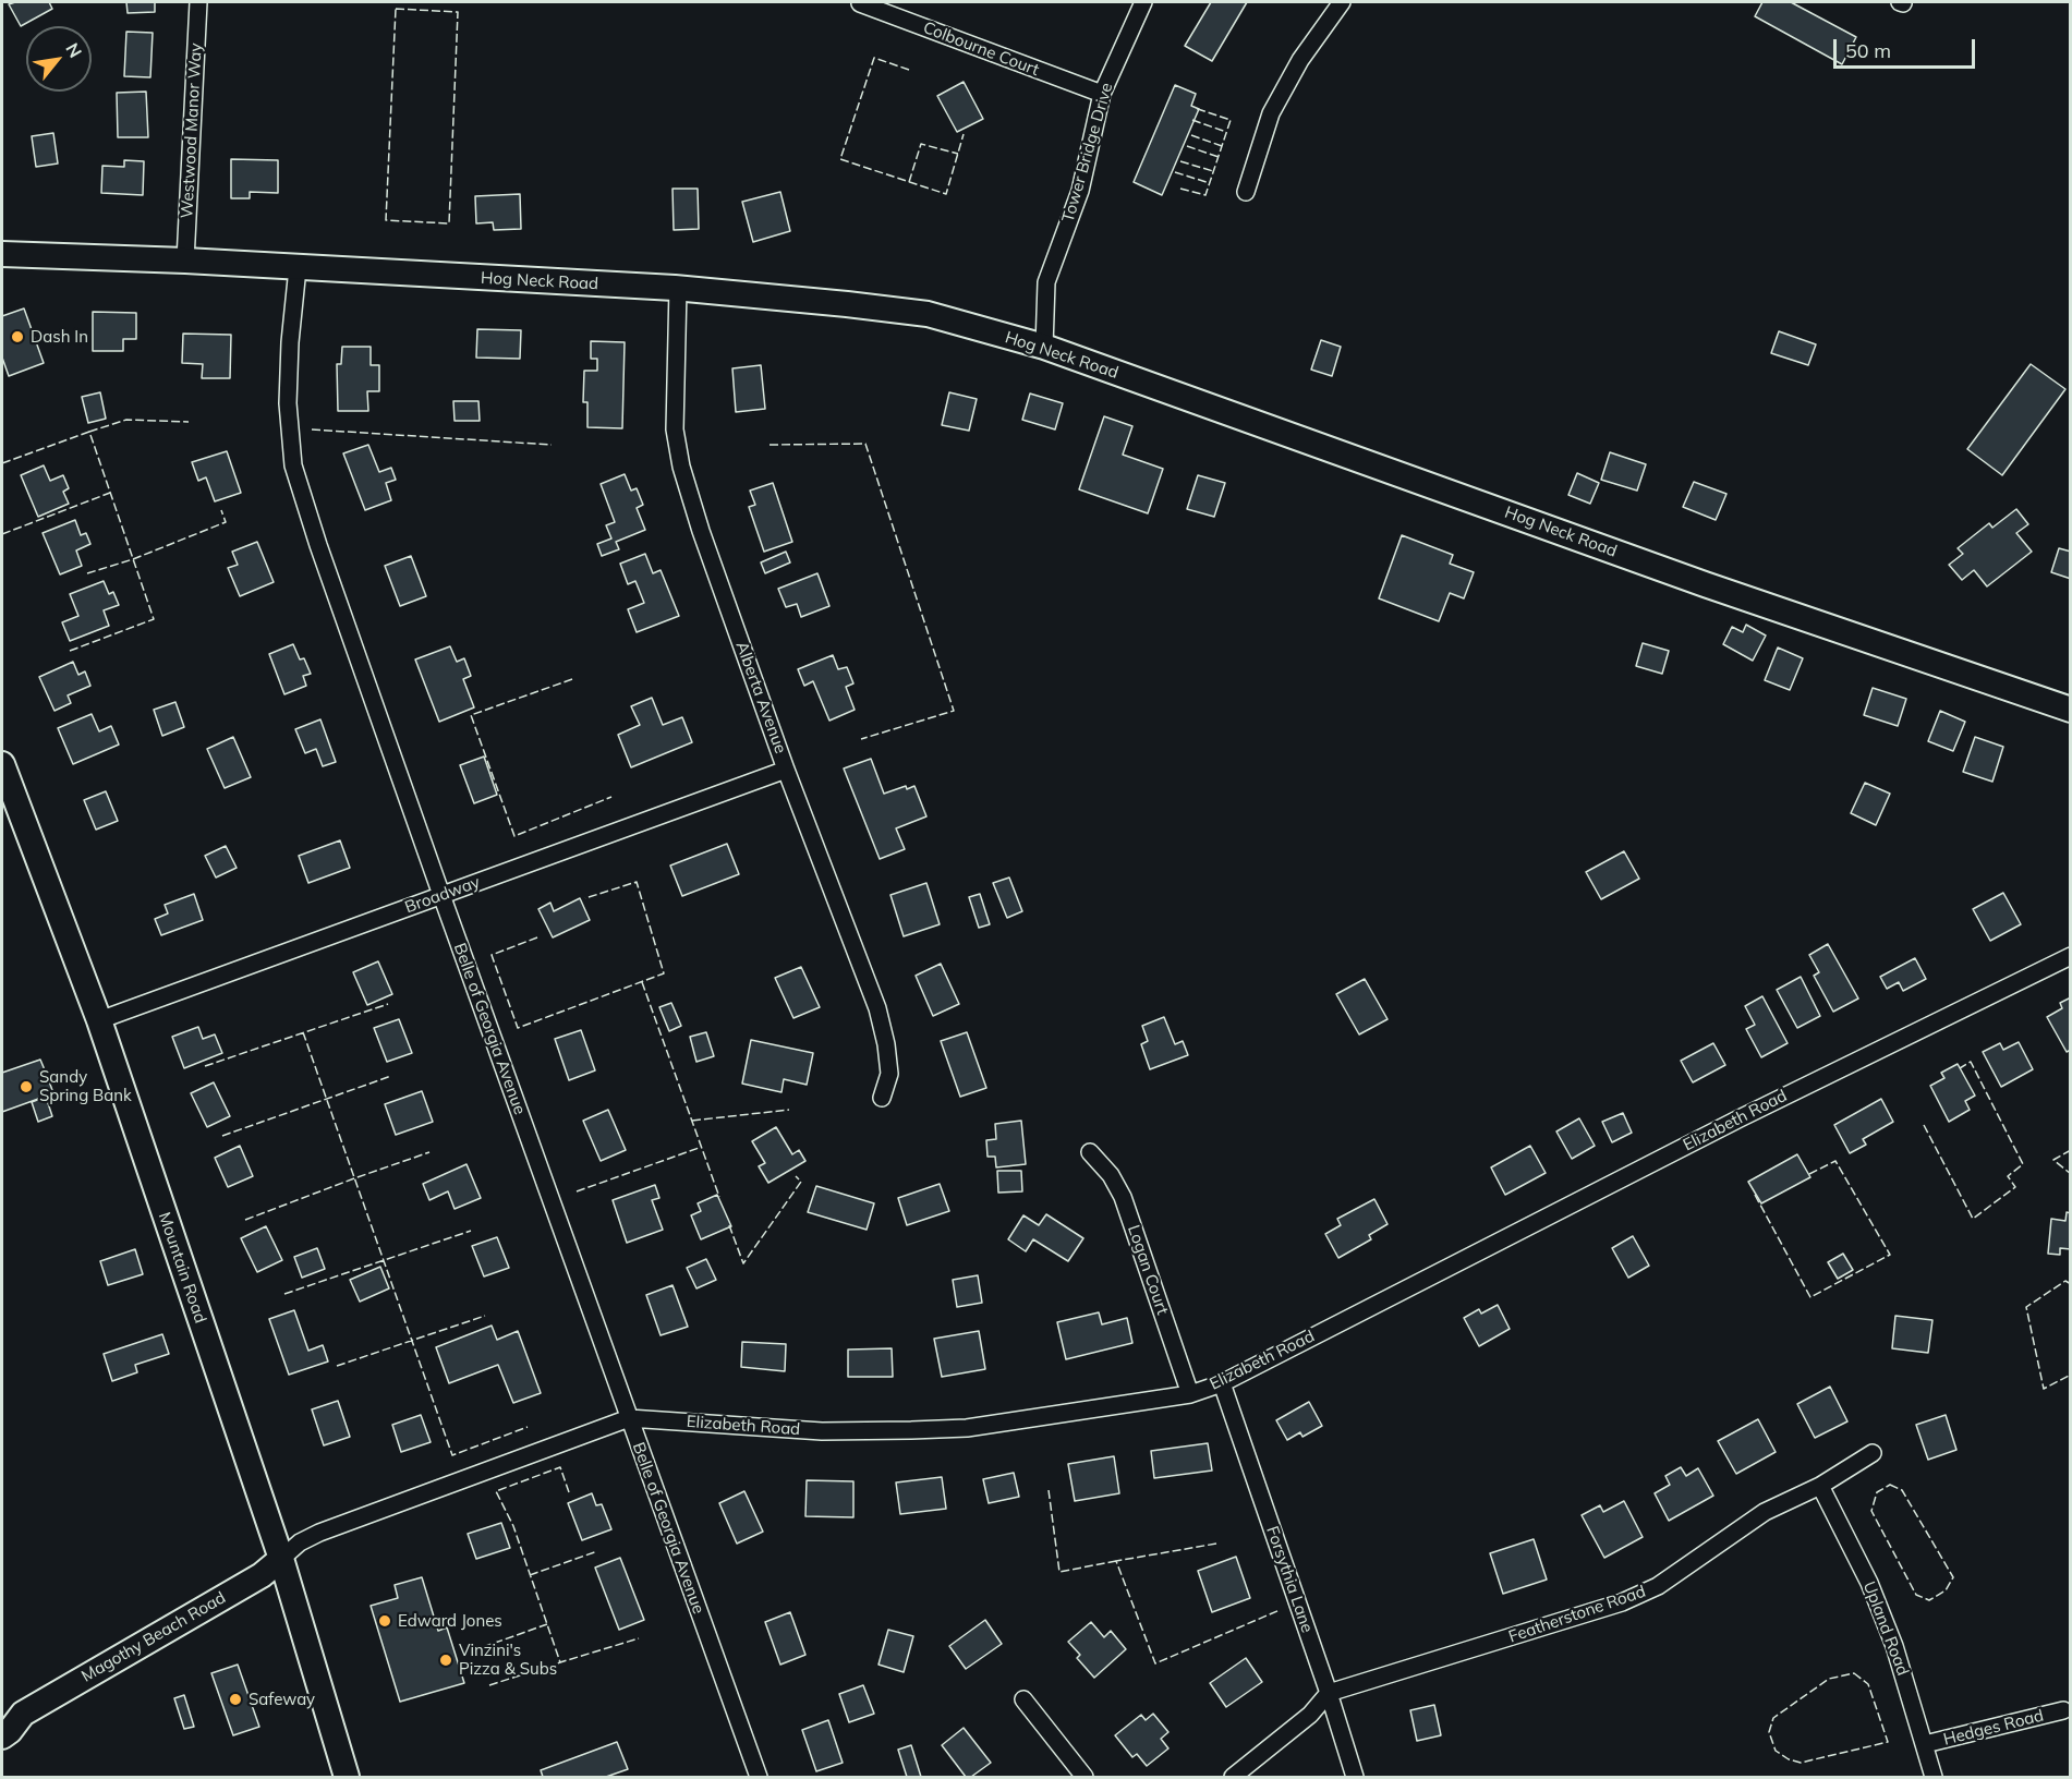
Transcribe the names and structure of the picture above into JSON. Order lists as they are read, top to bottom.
{
  "streets": {
    "main road": ["Hog Neck Road", "Mountain Road", "Magothy Beach Road"],
    "street": [
      "Colbourne Court",
      "Westwood Manor Way",
      "Tower Bridge Drive",
      "Alberta Avenue",
      "Broadway",
      "Belle of Georgia Avenue",
      "Elizabeth Road",
      "Logan Court",
      "Forsythia Lane",
      "Featherstone Road",
      "Upland Road",
      "Hedges Road"
    ]
  },
  "crossings": [
    ["Colbourne Court", "Tower Bridge Drive"],
    ["Westwood Manor Way", "Hog Neck Road"],
    ["Tower Bridge Drive", "Hog Neck Road"],
    ["Hog Neck Road", "Alberta Avenue"],
    ["Hog Neck Road", "Belle of Georgia Avenue"],
    ["Alberta Avenue", "Broadway"],
    ["Broadway", "Belle of Georgia Avenue"],
    ["Broadway", "Mountain Road"],
    ["Belle of Georgia Avenue", "Elizabeth Road"],
    ["Elizabeth Road", "Mountain Road"],
    ["Elizabeth Road", "Logan Court"],
    ["Elizabeth Road", "Forsythia Lane"],
    ["Elizabeth Road", "Magothy Beach Road"],
    ["Mountain Road", "Magothy Beach Road"],
    ["Forsythia Lane", "Featherstone Road"],
    ["Featherstone Road", "Upland Road"],
    ["Upland Road", "Hedges Road"]
  ],
  "places": [
    "Dash In",
    "Sandy Spring Bank",
    "Edward Jones",
    "Vinzini's Pizza & Subs",
    "Safeway"
  ],
  "scale_bar": "50 m",
  "north": "top right"
}
